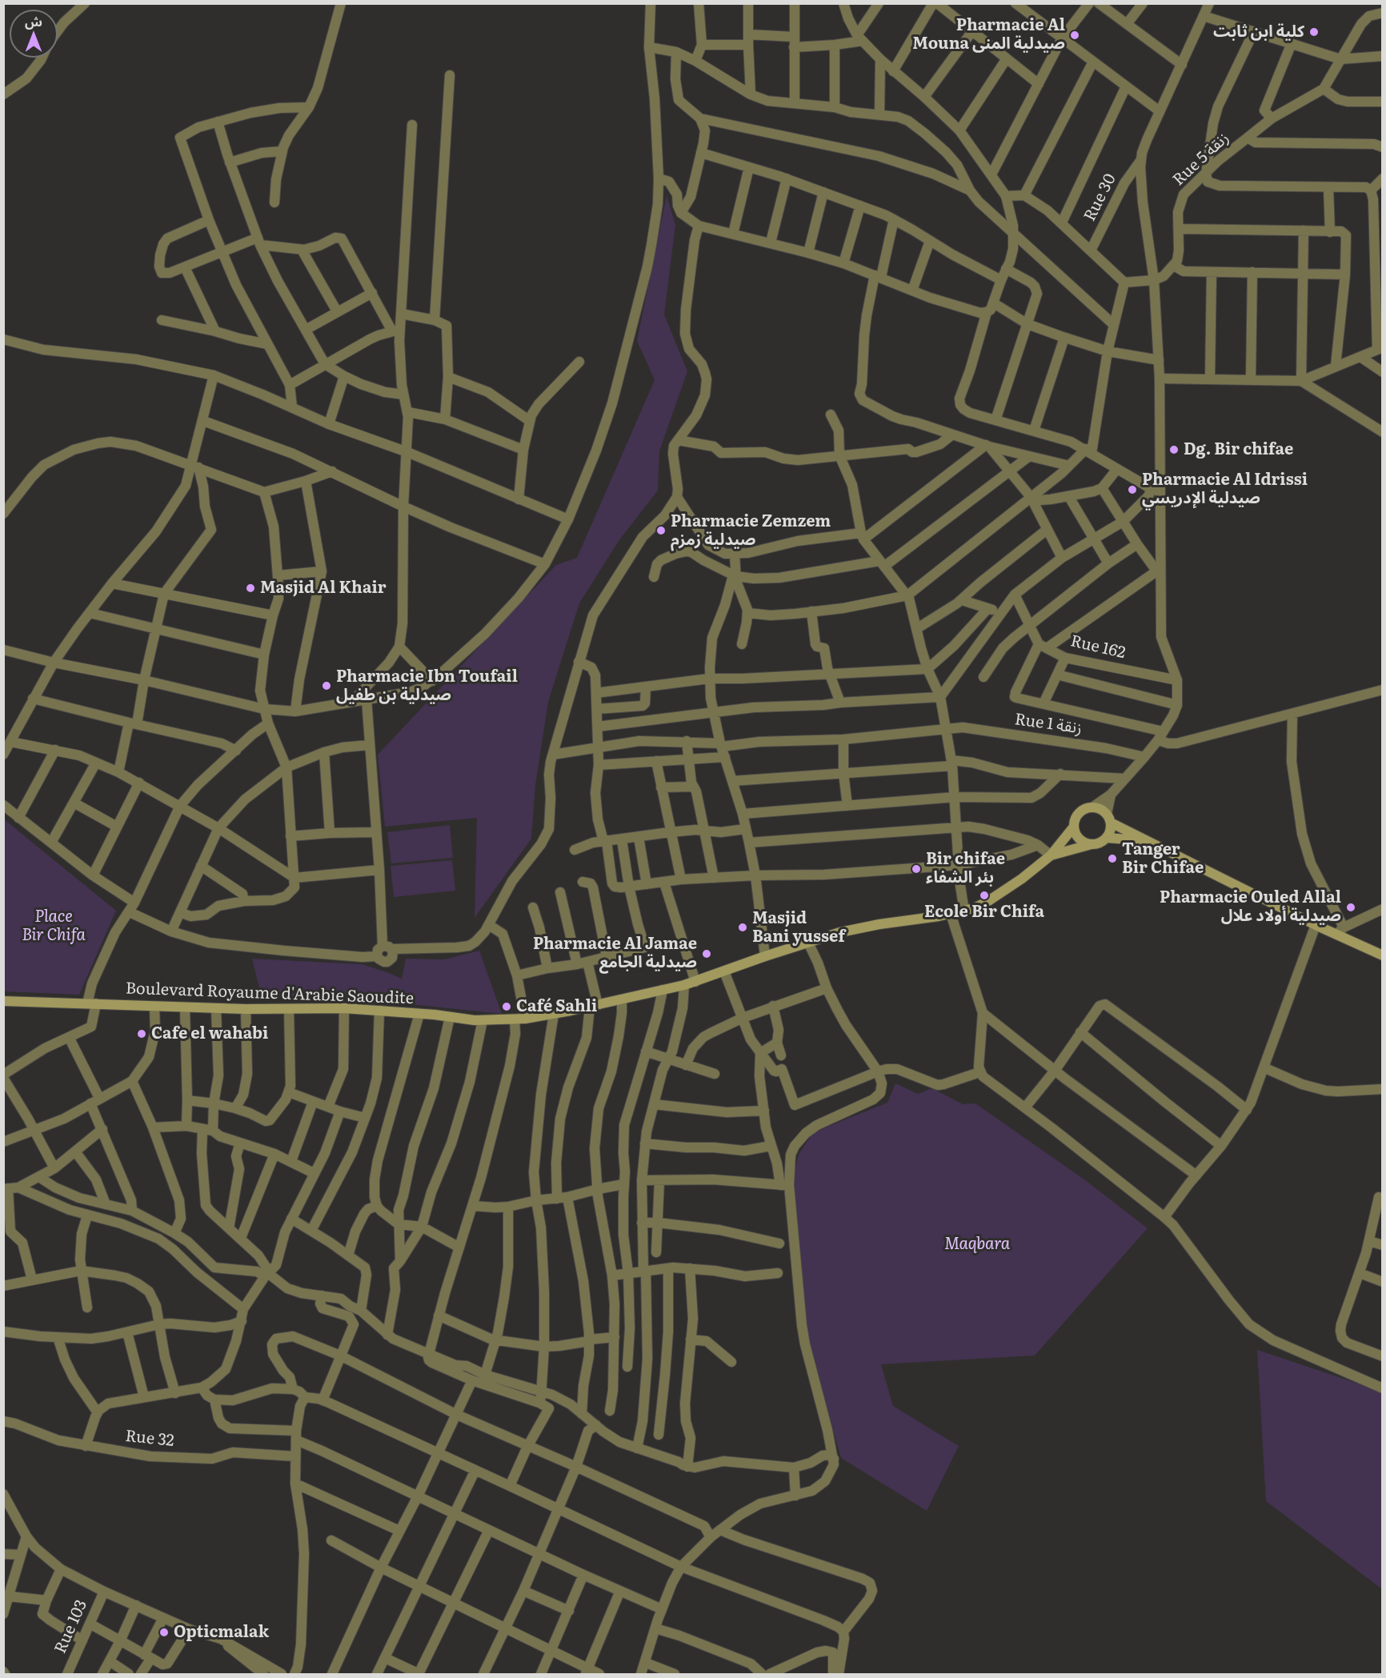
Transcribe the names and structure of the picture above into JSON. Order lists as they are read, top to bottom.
{
  "streets": {
    "main road": ["Boulevard Royaume d'Arabie Saoudite"],
    "street": [
      "Rue 5 زنقة",
      "Rue 30",
      "Rue 162",
      "Rue 1 زنقة",
      "Rue 32",
      "Rue 103"
    ]
  },
  "parks": ["Place Bir Chifa", "Maqbara"],
  "places": [
    "كلية ابن ثابت",
    "Pharmacie Al Mouna صيدلية المنى",
    "Dg. Bir chifae",
    "Pharmacie Al Idrissi صيدلية الإدريسي",
    "Pharmacie Zemzem صيدلية زمزم",
    "Masjid Al Khair",
    "Pharmacie Ibn Toufail صيدلية بن طفيل",
    "Tanger Bir Chifae",
    "Bir chifae بئر الشفاء",
    "Ecole Bir Chifa",
    "Pharmacie Ouled Allal صيدلية أولاد علال",
    "Masjid Bani yussef",
    "Pharmacie Al Jamae صيدلية الجامع",
    "Café Sahli",
    "Cafe el wahabi",
    "Opticmalak"
  ],
  "north": "top"
}
